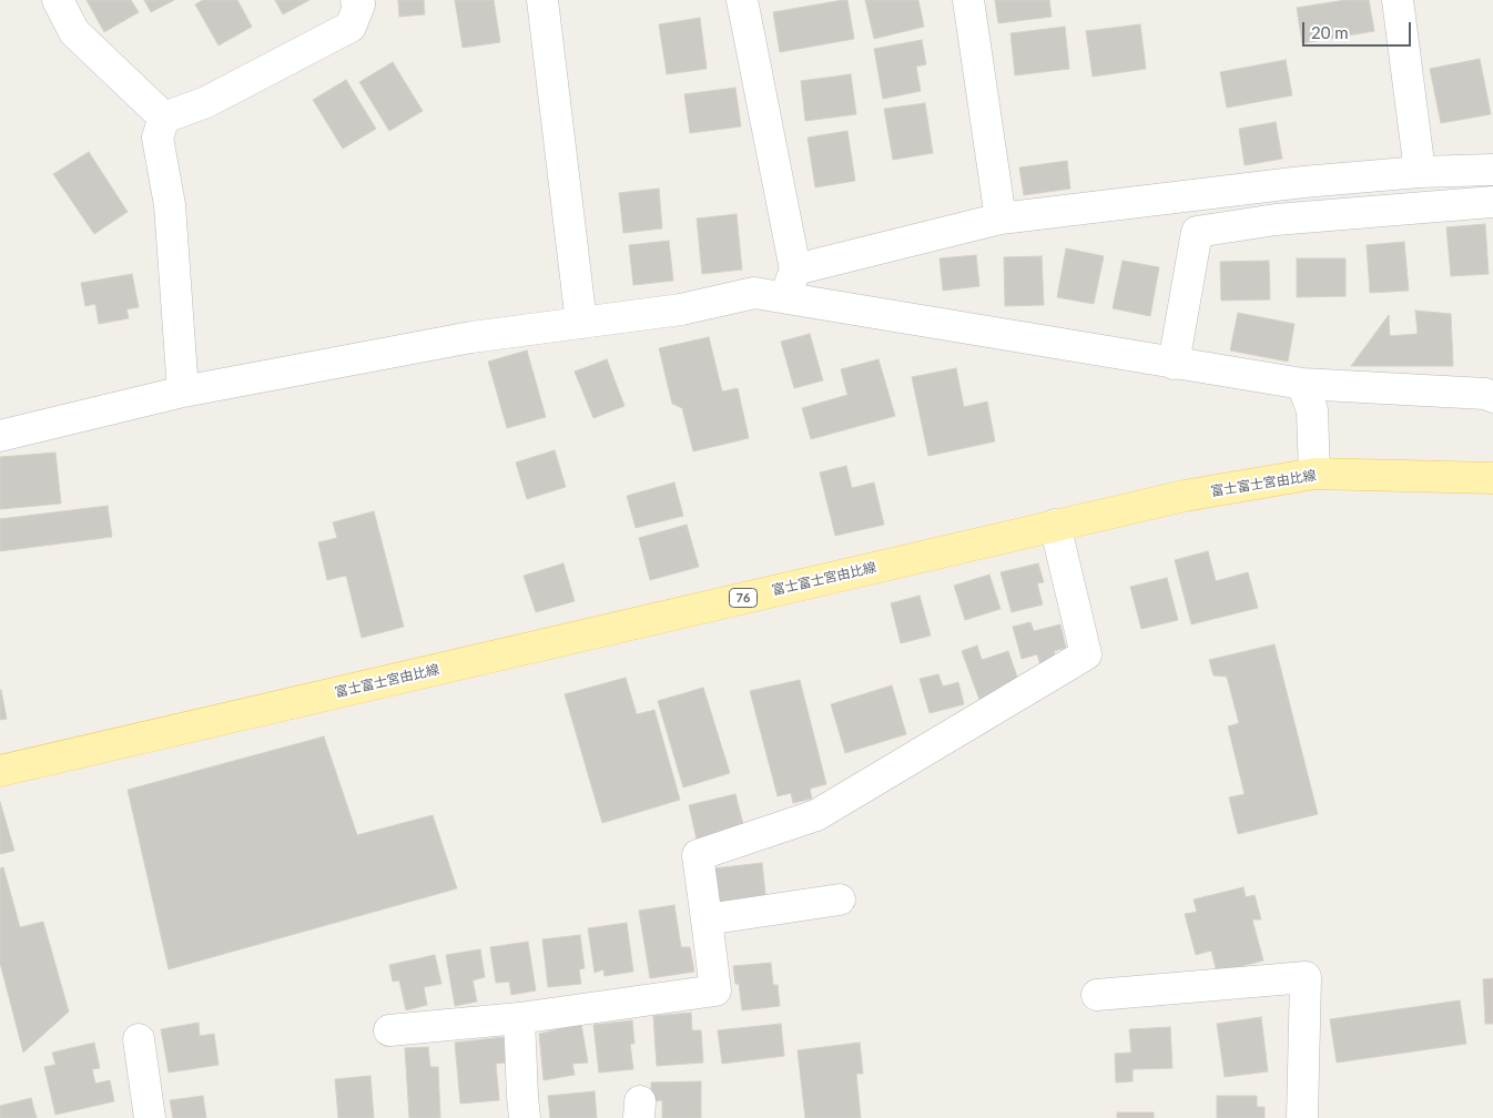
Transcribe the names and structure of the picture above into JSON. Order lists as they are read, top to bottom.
{
  "streets": {
    "main road": ["富士富士宮由比線", "76"]
  },
  "scale_bar": "20 m"
}
